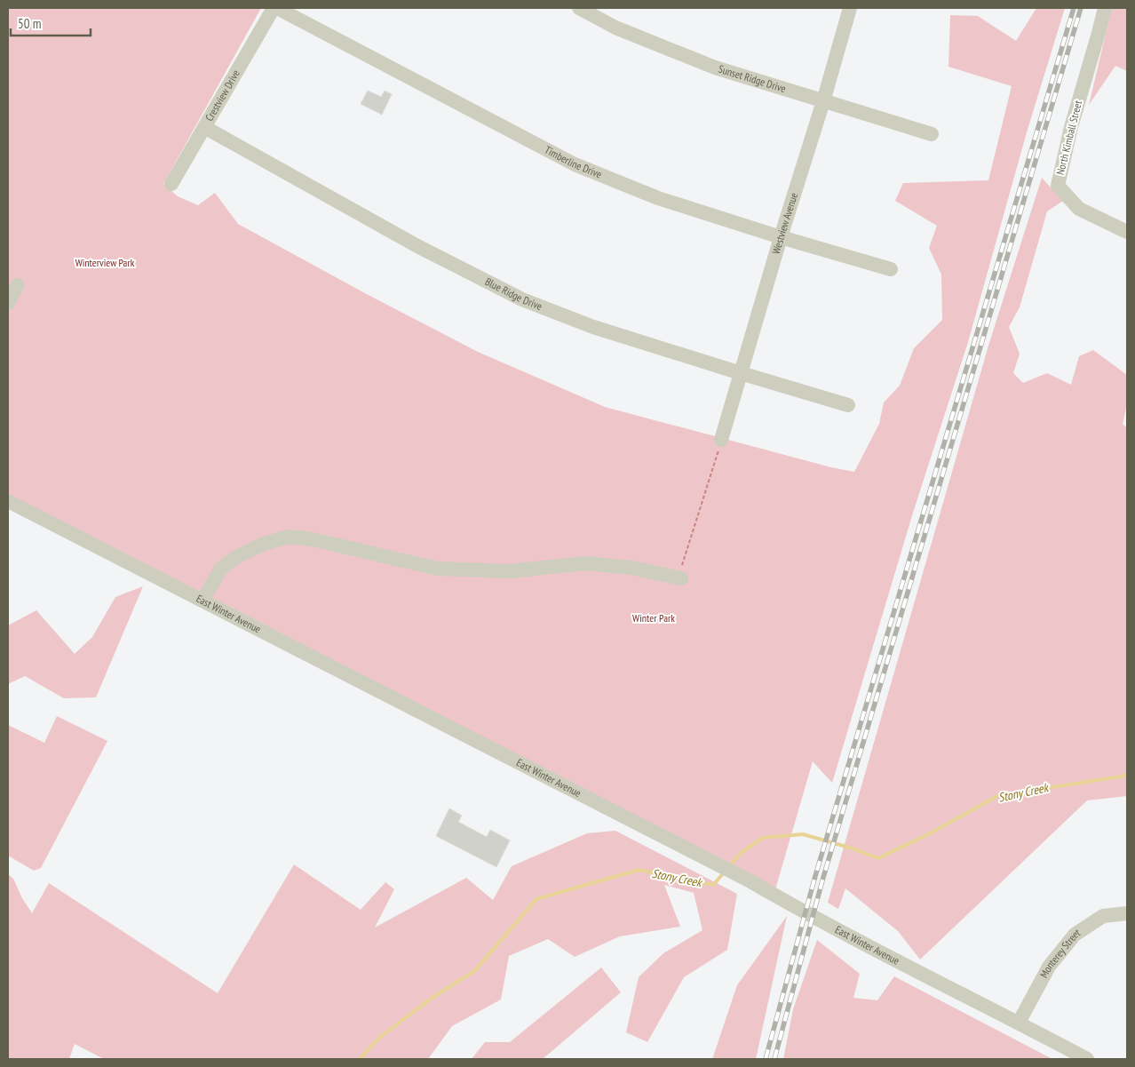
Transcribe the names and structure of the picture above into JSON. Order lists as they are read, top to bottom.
{
  "streets": {
    "street": [
      "Sunset Ridge Drive",
      "Crestview Drive",
      "North Kimball Street",
      "Timberline Drive",
      "Westview Avenue",
      "Blue Ridge Drive",
      "East Winter Avenue",
      "Monterey Street"
    ]
  },
  "crossings": [
    ["Sunset Ridge Drive", "Westview Avenue"],
    ["Crestview Drive", "Timberline Drive"],
    ["Crestview Drive", "Blue Ridge Drive"],
    ["Timberline Drive", "Westview Avenue"],
    ["Westview Avenue", "Blue Ridge Drive"],
    ["East Winter Avenue", "Monterey Street"]
  ],
  "water": ["Stony Creek"],
  "parks": ["Winterview Park", "Winter Park"],
  "scale_bar": "50 m"
}
